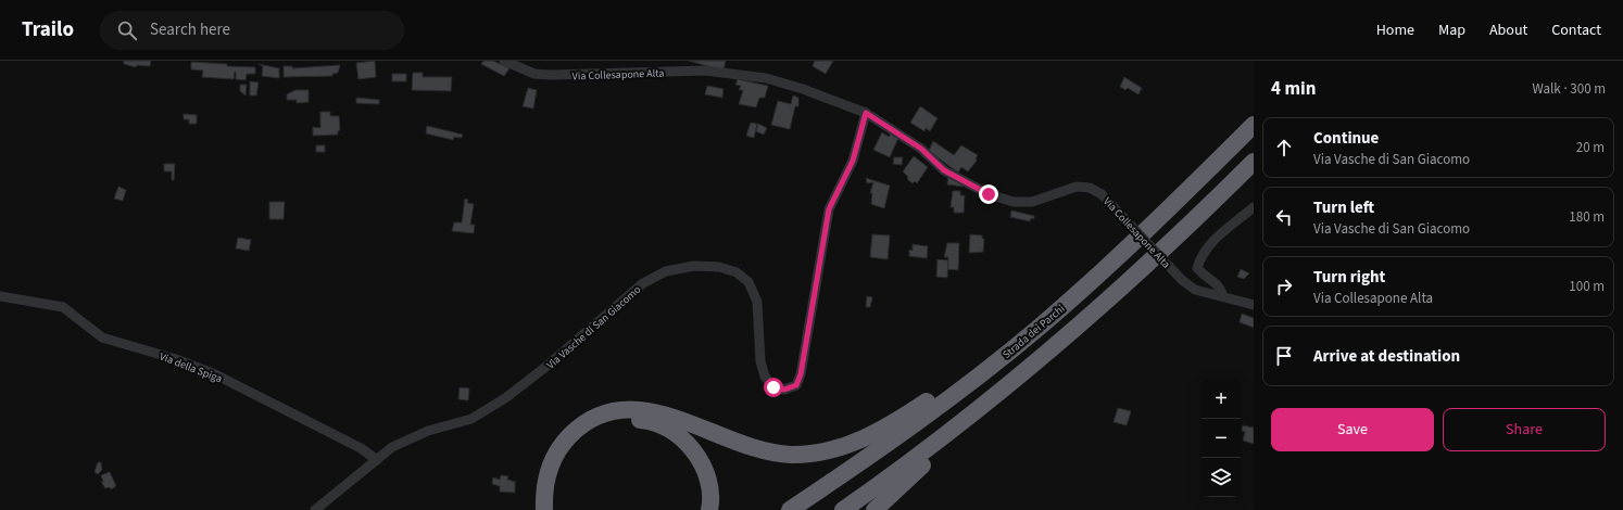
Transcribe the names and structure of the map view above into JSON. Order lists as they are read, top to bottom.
{
  "streets": {
    "highway": ["Strada dei Parchi"],
    "street": ["Via Collesapone Alta", "Via Vasche di San Giacomo", "Via della Spiga"]
  },
  "crossings": [
    ["Via Collesapone Alta", "Via Vasche di San Giacomo"],
    ["Via Vasche di San Giacomo", "Via della Spiga"]
  ],
  "page": {
    "header": "Trailo",
    "search": "Search here",
    "nav": [
      "Home",
      "Map",
      "About",
      "Contact"
    ],
    "heading": ["4 min", "Walk · 300 m"],
    "list": [
      ["Continue", "Via Vasche di San Giacomo", "20 m"],
      ["Turn left", "Via Vasche di San Giacomo", "180 m"],
      ["Turn right", "Via Collesapone Alta", "100 m"],
      "Arrive at destination"
    ],
    "map_buttons": ["+", "−"],
    "buttons": ["Save", "Share"]
  }
}
